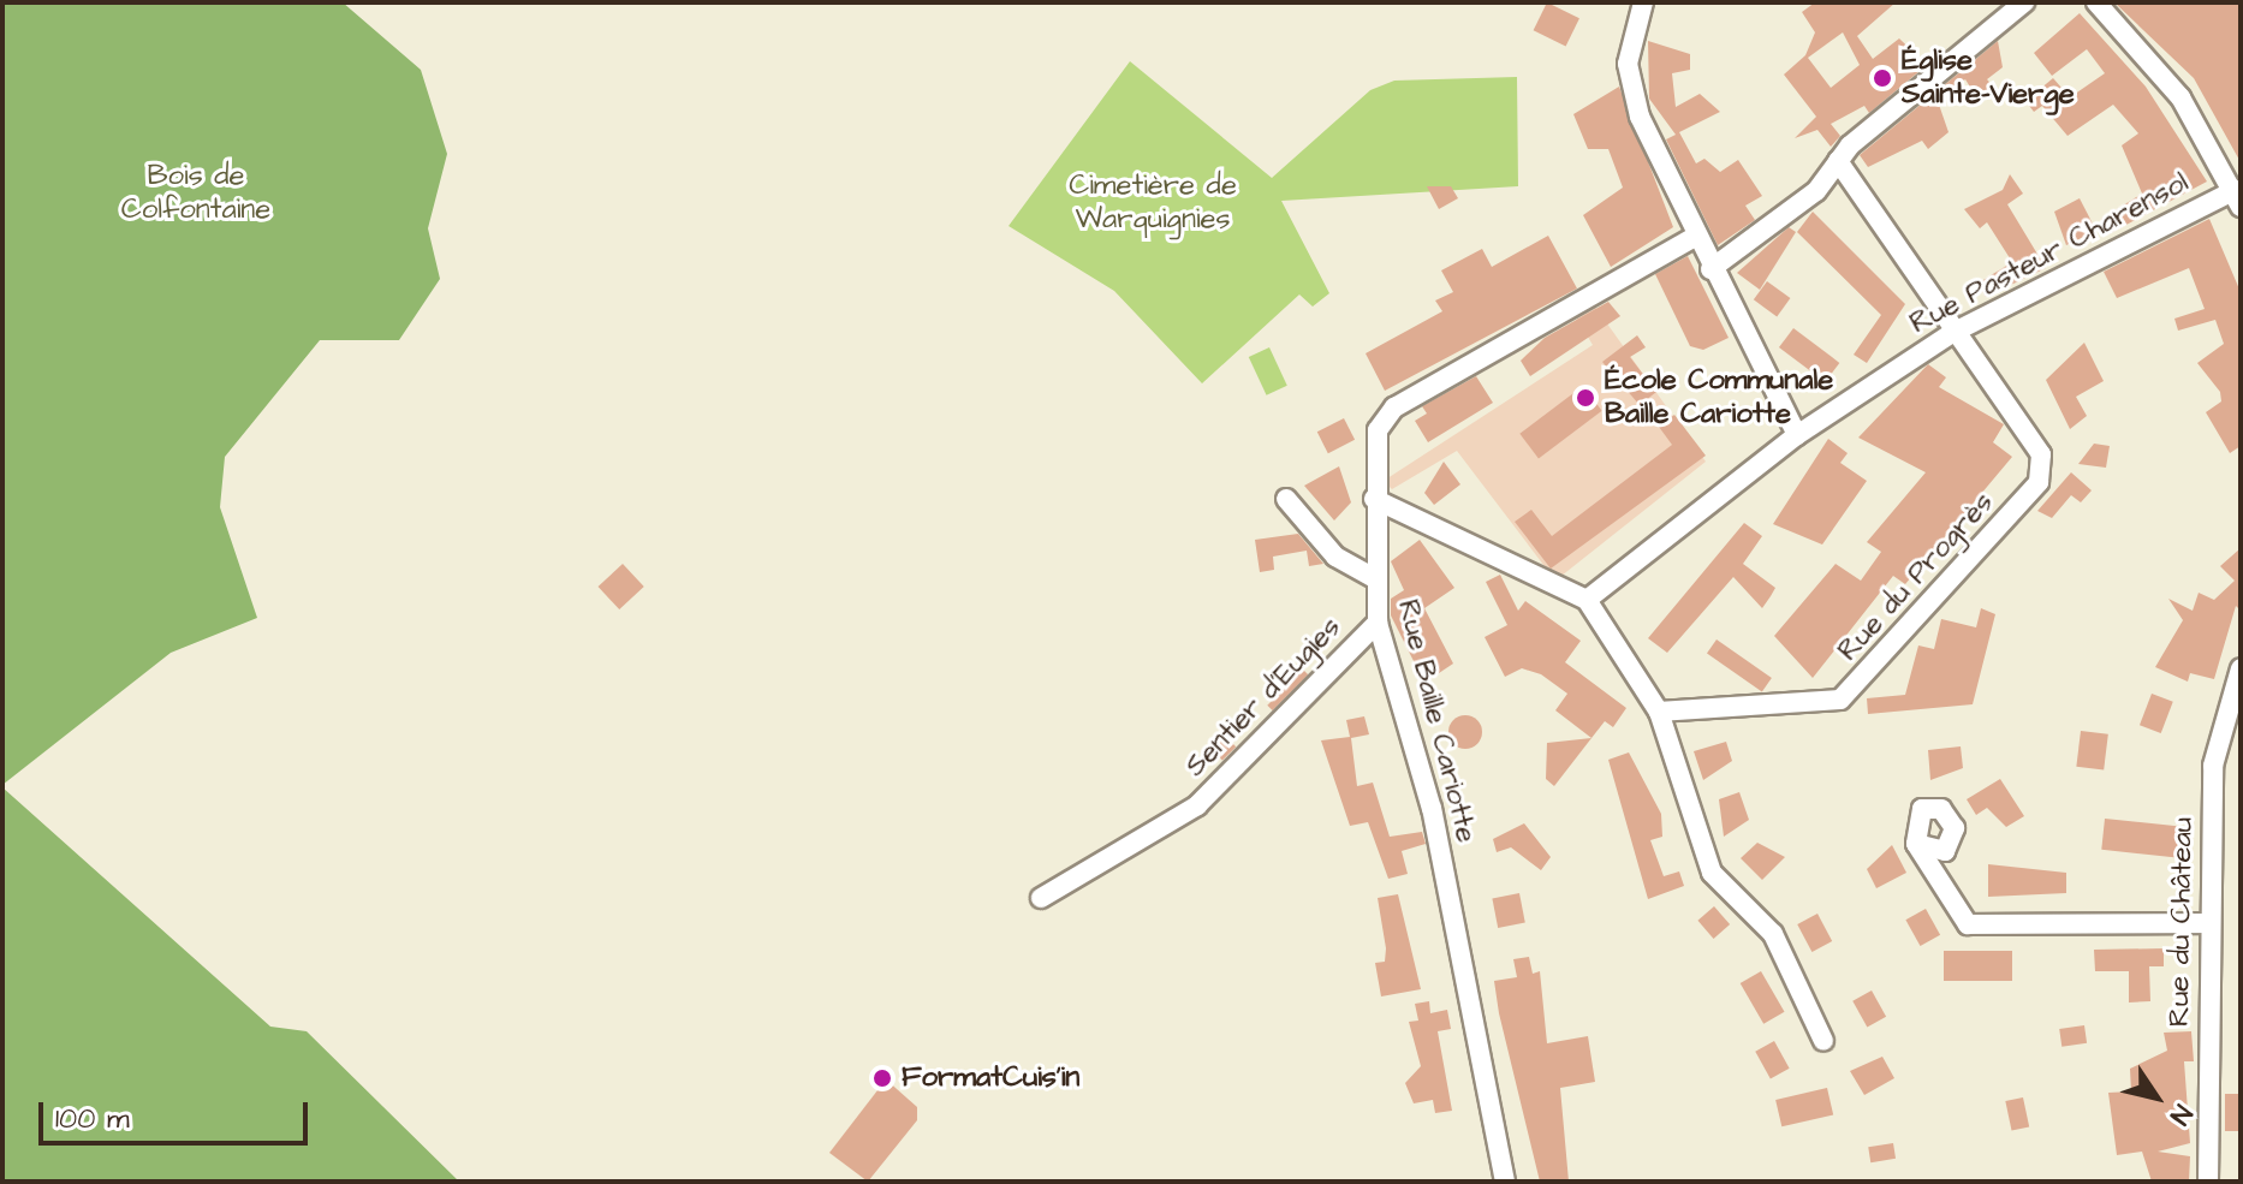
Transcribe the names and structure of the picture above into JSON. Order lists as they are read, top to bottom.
{
  "streets": {
    "street": [
      "Rue Pasteur Charensol",
      "Rue du Progrès",
      "Sentier d'Eugies",
      "Rue Baille Cariotte",
      "Rue du Château"
    ]
  },
  "crossings": [
    ["Rue Pasteur Charensol", "Rue du Progrès"],
    ["Sentier d'Eugies", "Rue Baille Cariotte"]
  ],
  "parks": ["Bois de Colfontaine", "Cimetière de Warquignies"],
  "places": ["Église Sainte-Vierge", "École Communale Baille Cariotte", "FormatCuis'in"],
  "scale_bar": "100 m",
  "north": "bottom right"
}
